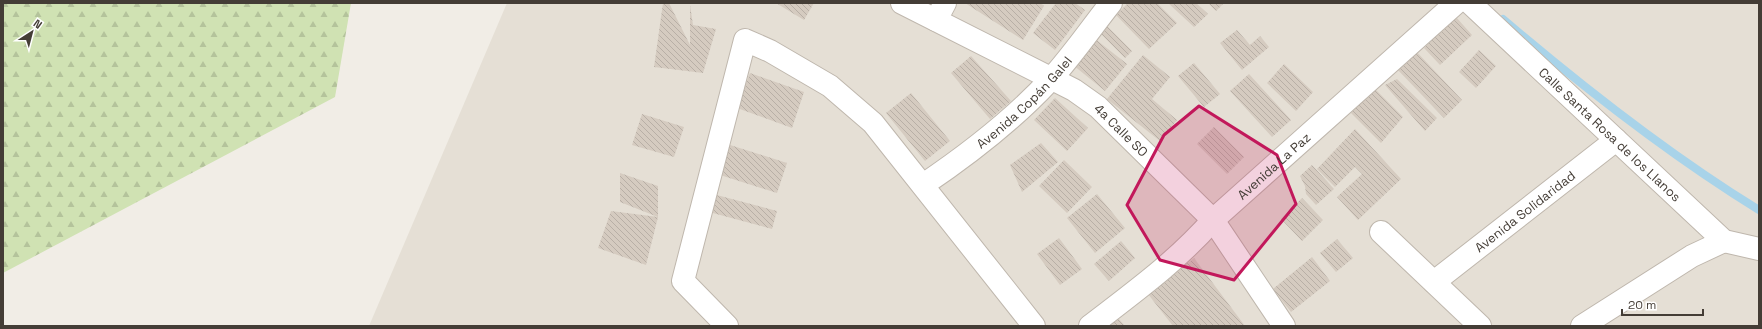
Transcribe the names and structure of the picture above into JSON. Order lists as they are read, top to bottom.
{
  "streets": {
    "street": [
      "Avenida Copán Galel",
      "4a Calle SO",
      "Calle Santa Rosa de los Llanos",
      "Avenida La Paz",
      "Avenida Solidaridad"
    ]
  },
  "crossings": [
    ["Avenida Copán Galel", "4a Calle SO"],
    ["4a Calle SO", "Avenida La Paz"],
    ["Calle Santa Rosa de los Llanos", "Avenida Solidaridad"]
  ],
  "scale_bar": "20 m",
  "north": "top right"
}
